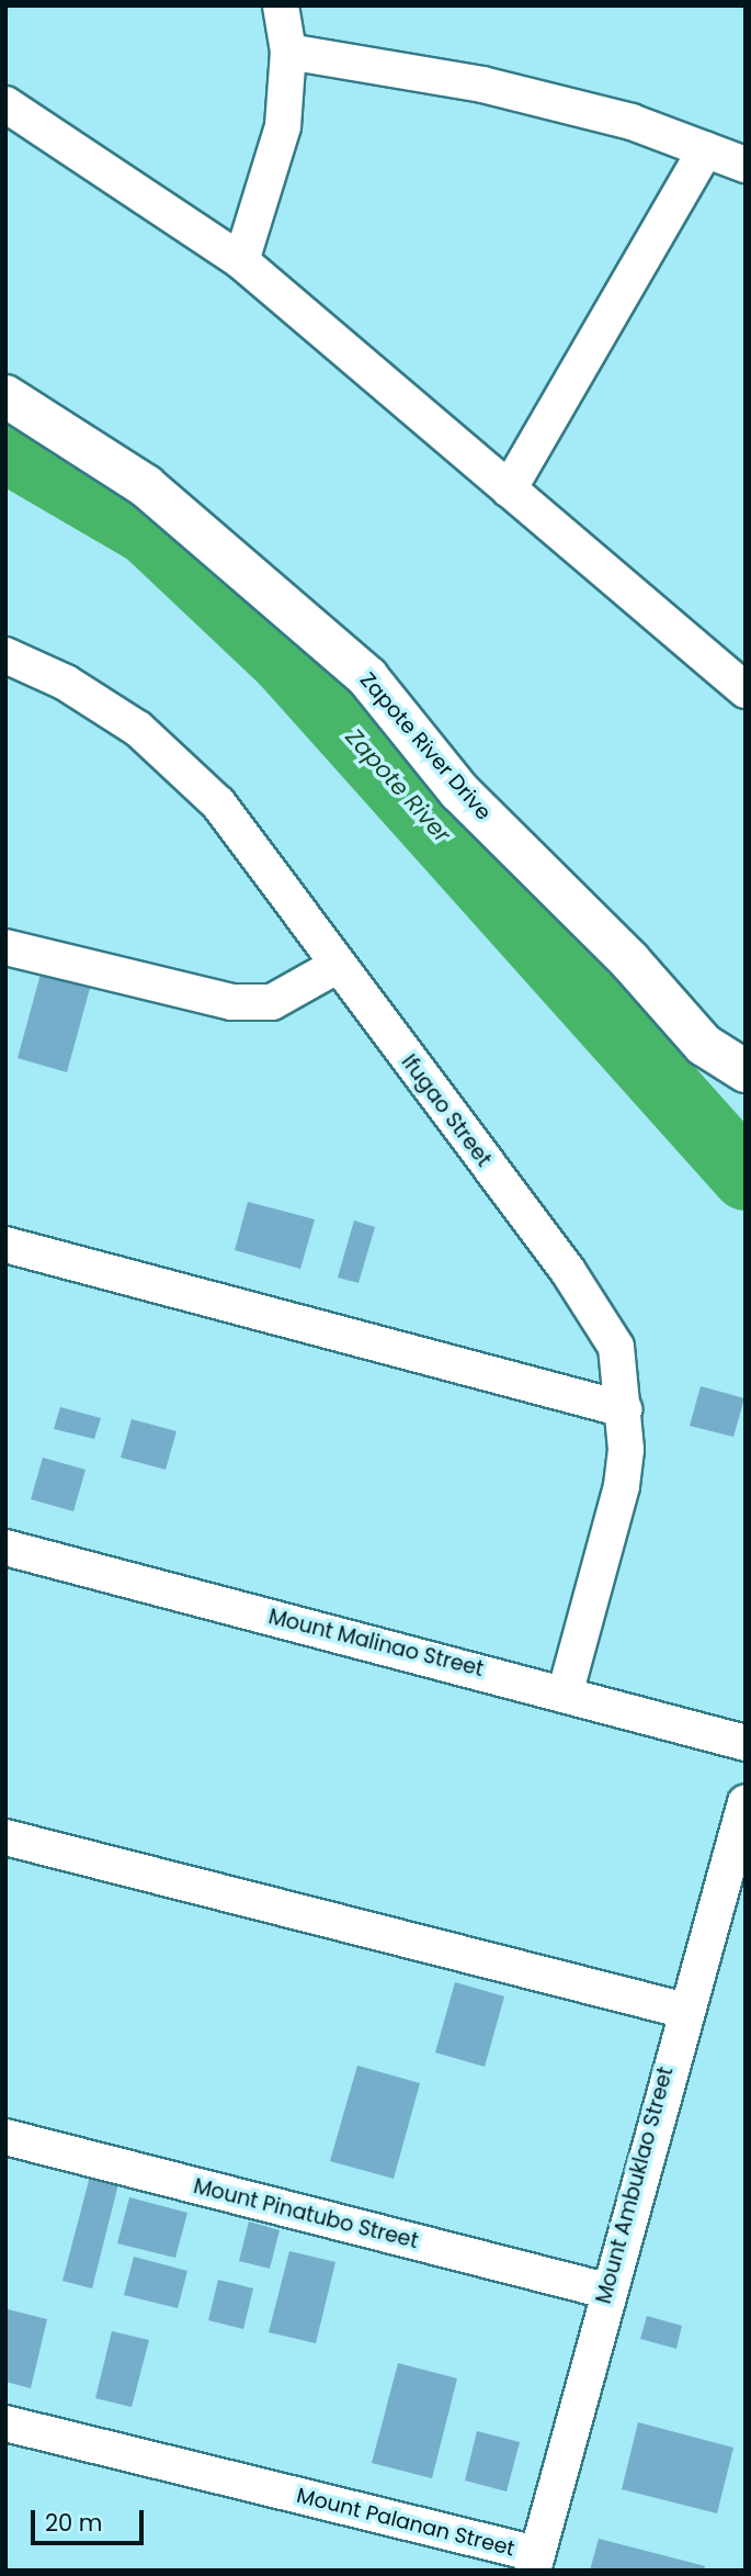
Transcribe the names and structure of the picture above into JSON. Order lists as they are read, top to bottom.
{
  "streets": {
    "street": [
      "Zapote River Drive",
      "Ifugao Street",
      "Mount Malinao Street",
      "Mount Ambuklao Street",
      "Mount Pinatubo Street",
      "Mount Palanan Street"
    ]
  },
  "crossings": [
    ["Ifugao Street", "Mount Malinao Street"],
    ["Mount Ambuklao Street", "Mount Pinatubo Street"],
    ["Mount Ambuklao Street", "Mount Palanan Street"]
  ],
  "water": ["Zapote River"],
  "scale_bar": "20 m"
}
